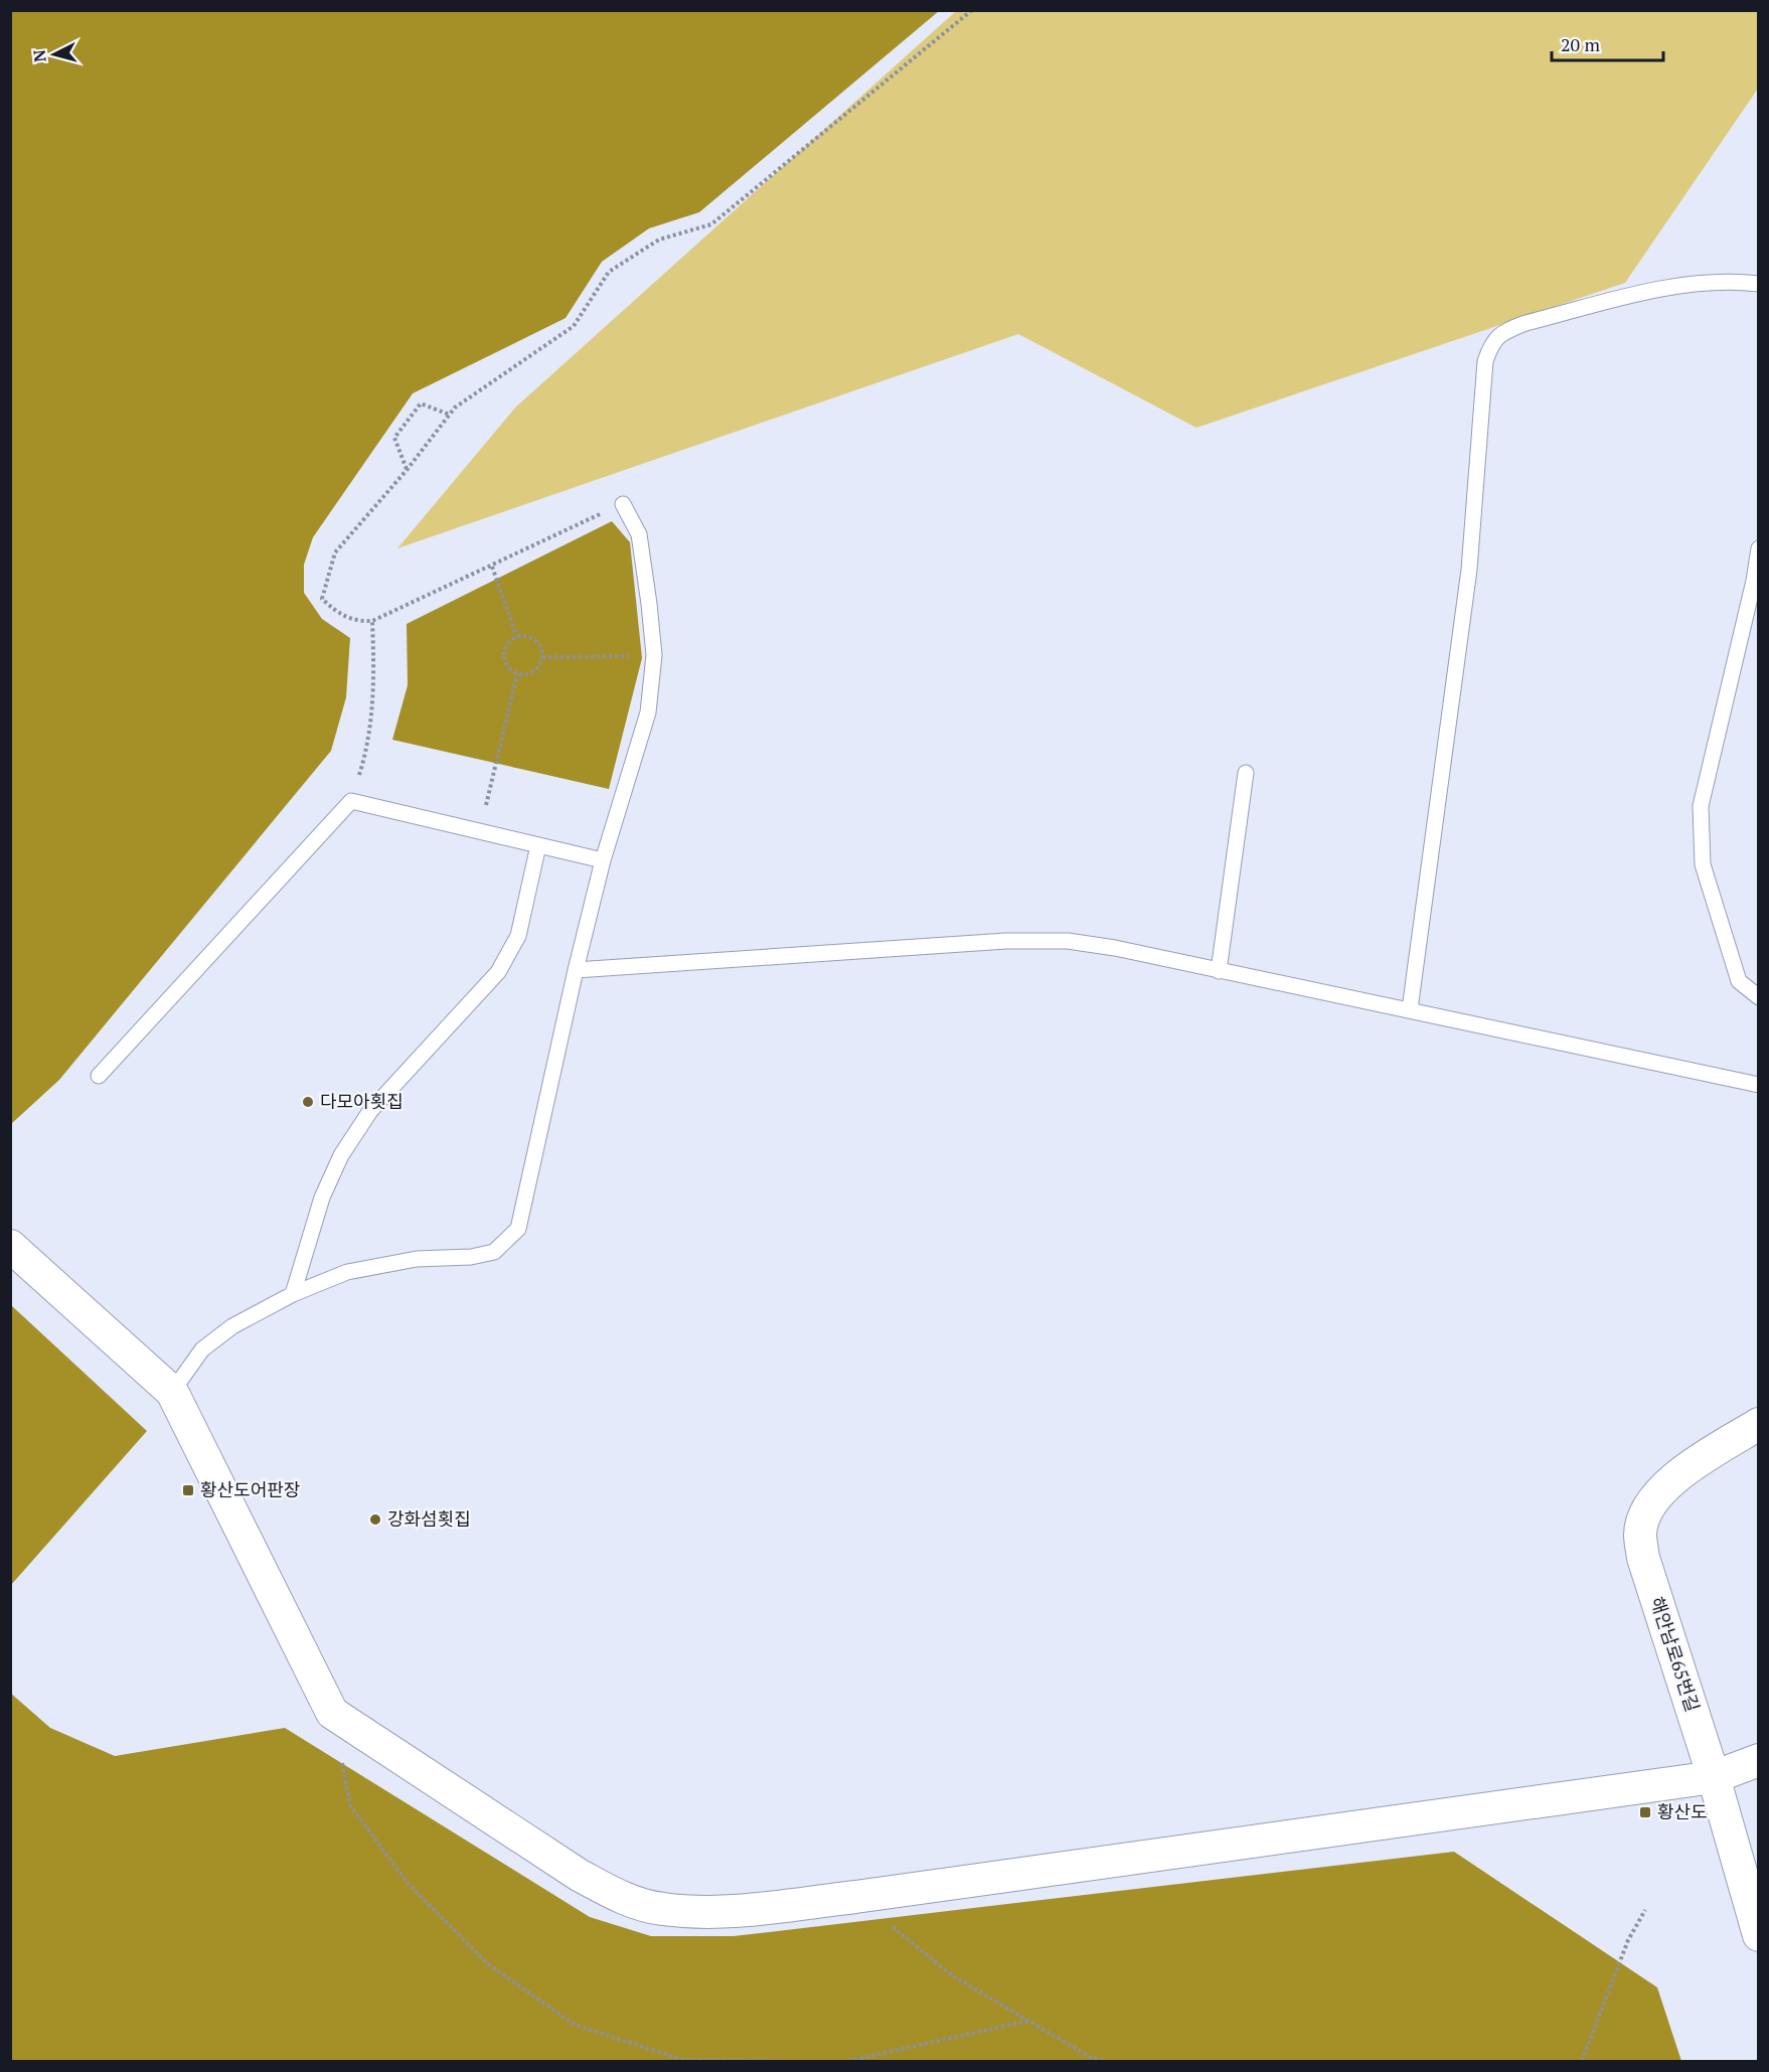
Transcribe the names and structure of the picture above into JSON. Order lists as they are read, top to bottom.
{
  "streets": {
    "street": ["해안남로65번길"]
  },
  "places": {
    "other": ["다모아횟집", "강화섬횟집"],
    "transit": ["황산도어판장", "황산도"]
  },
  "scale_bar": "20 m",
  "north": "left"
}
